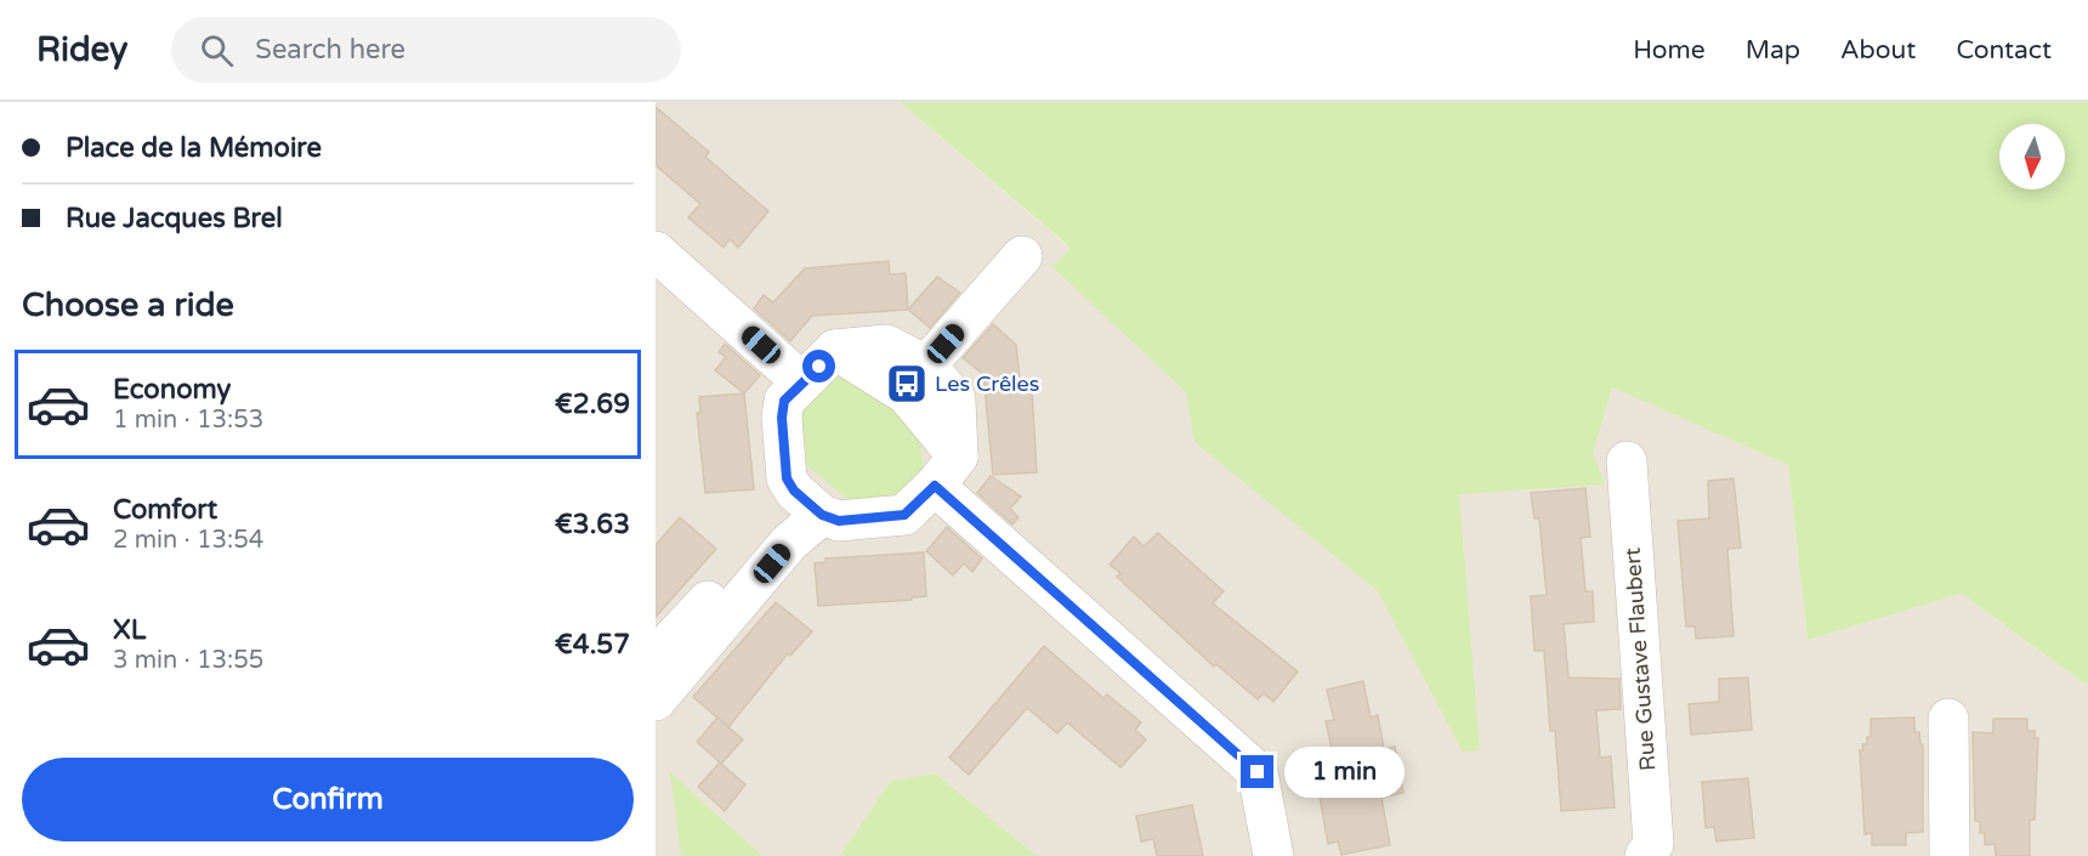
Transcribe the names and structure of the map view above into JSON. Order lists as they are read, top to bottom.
{
  "streets": {
    "street": ["Rue Gustave Flaubert"]
  },
  "places": {
    "bus stop": ["Les Crêles"]
  },
  "north": "bottom",
  "page": {
    "header": "Ridey",
    "search": "Search here",
    "nav": [
      "Home",
      "Map",
      "About",
      "Contact"
    ],
    "banner": ["Place de la Mémoire", "Rue Jacques Brel"],
    "heading": "Choose a ride",
    "list": [
      {
        "name": "Economy",
        "note": "1 min · 13:53",
        "value": "€2.69"
      },
      {
        "name": "Comfort",
        "note": "2 min · 13:54",
        "value": "€3.63"
      },
      {
        "name": "XL",
        "note": "3 min · 13:55",
        "value": "€4.57"
      }
    ],
    "buttons": "Confirm",
    "bubble": "1 min"
  }
}
